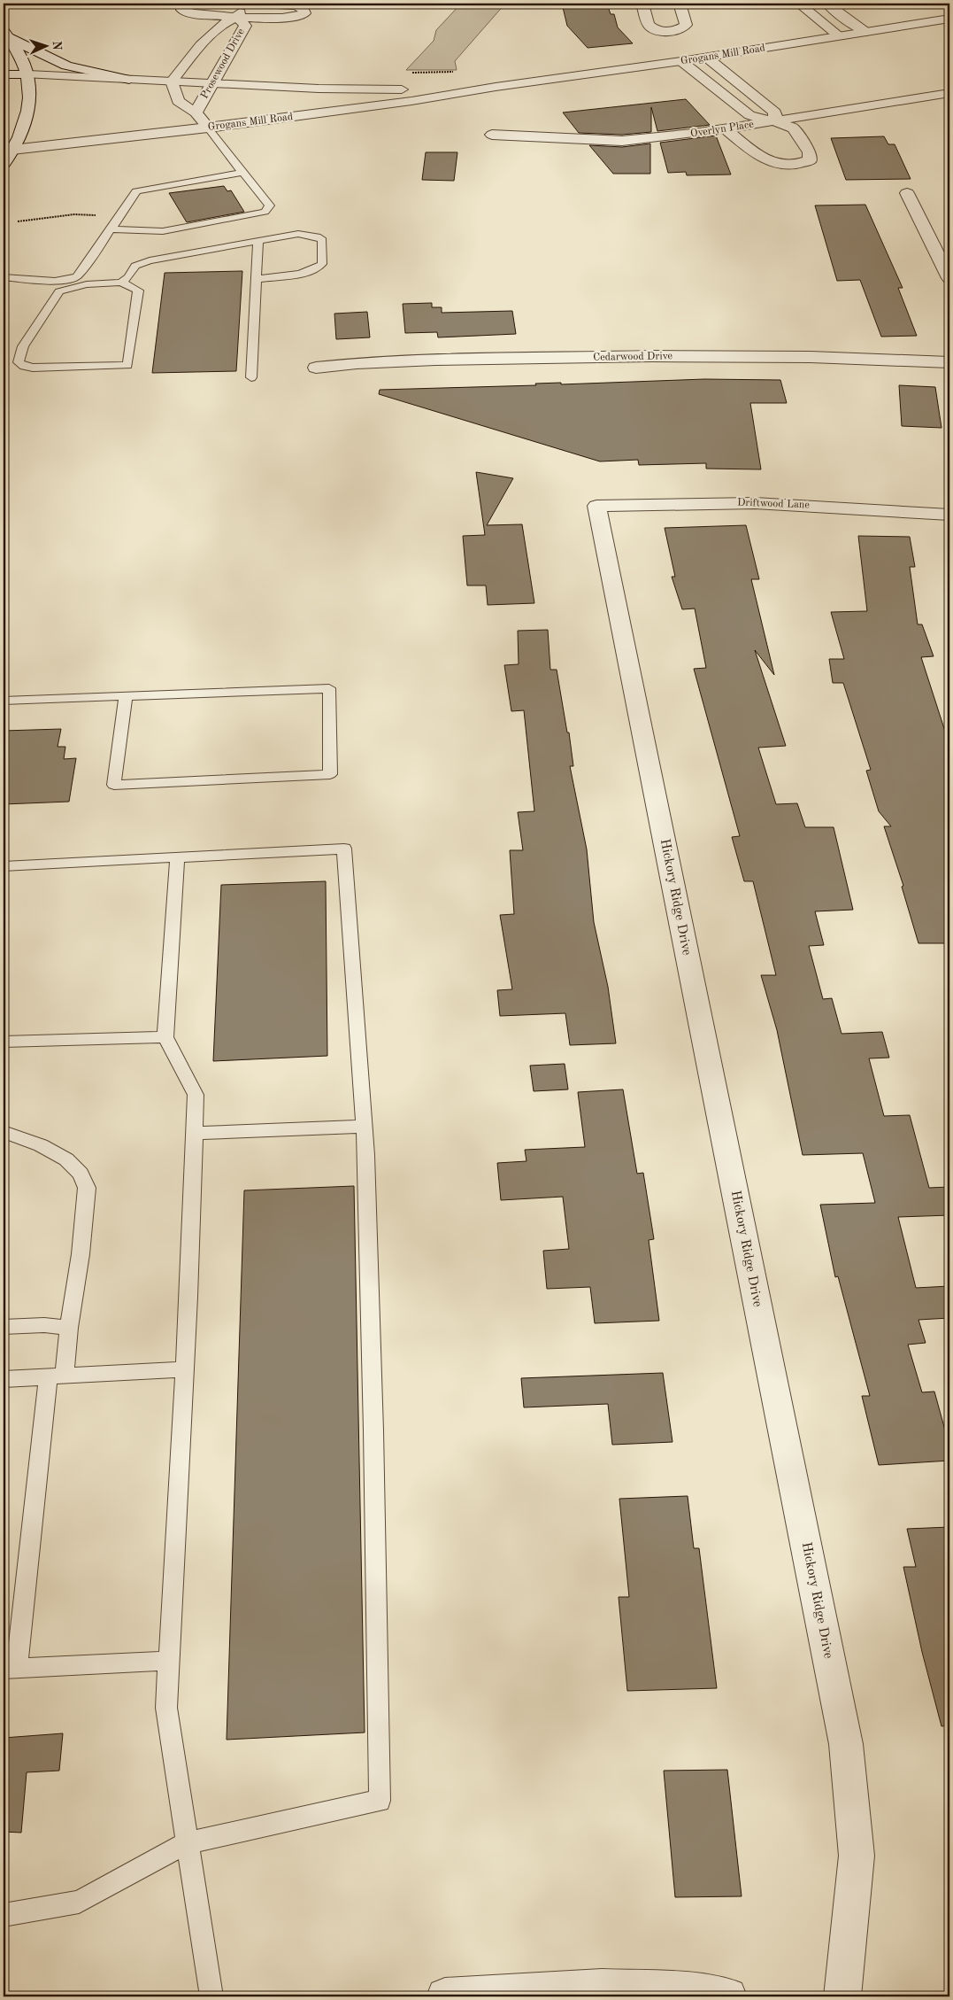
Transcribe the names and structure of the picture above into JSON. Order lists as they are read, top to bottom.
{
  "streets": {
    "street": [
      "Grogans Mill Road",
      "Prosewood Drive",
      "Overlyn Place",
      "Cedarwood Drive",
      "Driftwood Lane",
      "Hickory Ridge Drive"
    ]
  },
  "crossings": [
    ["Grogans Mill Road", "Prosewood Drive"],
    ["Driftwood Lane", "Hickory Ridge Drive"]
  ],
  "north": "right"
}
